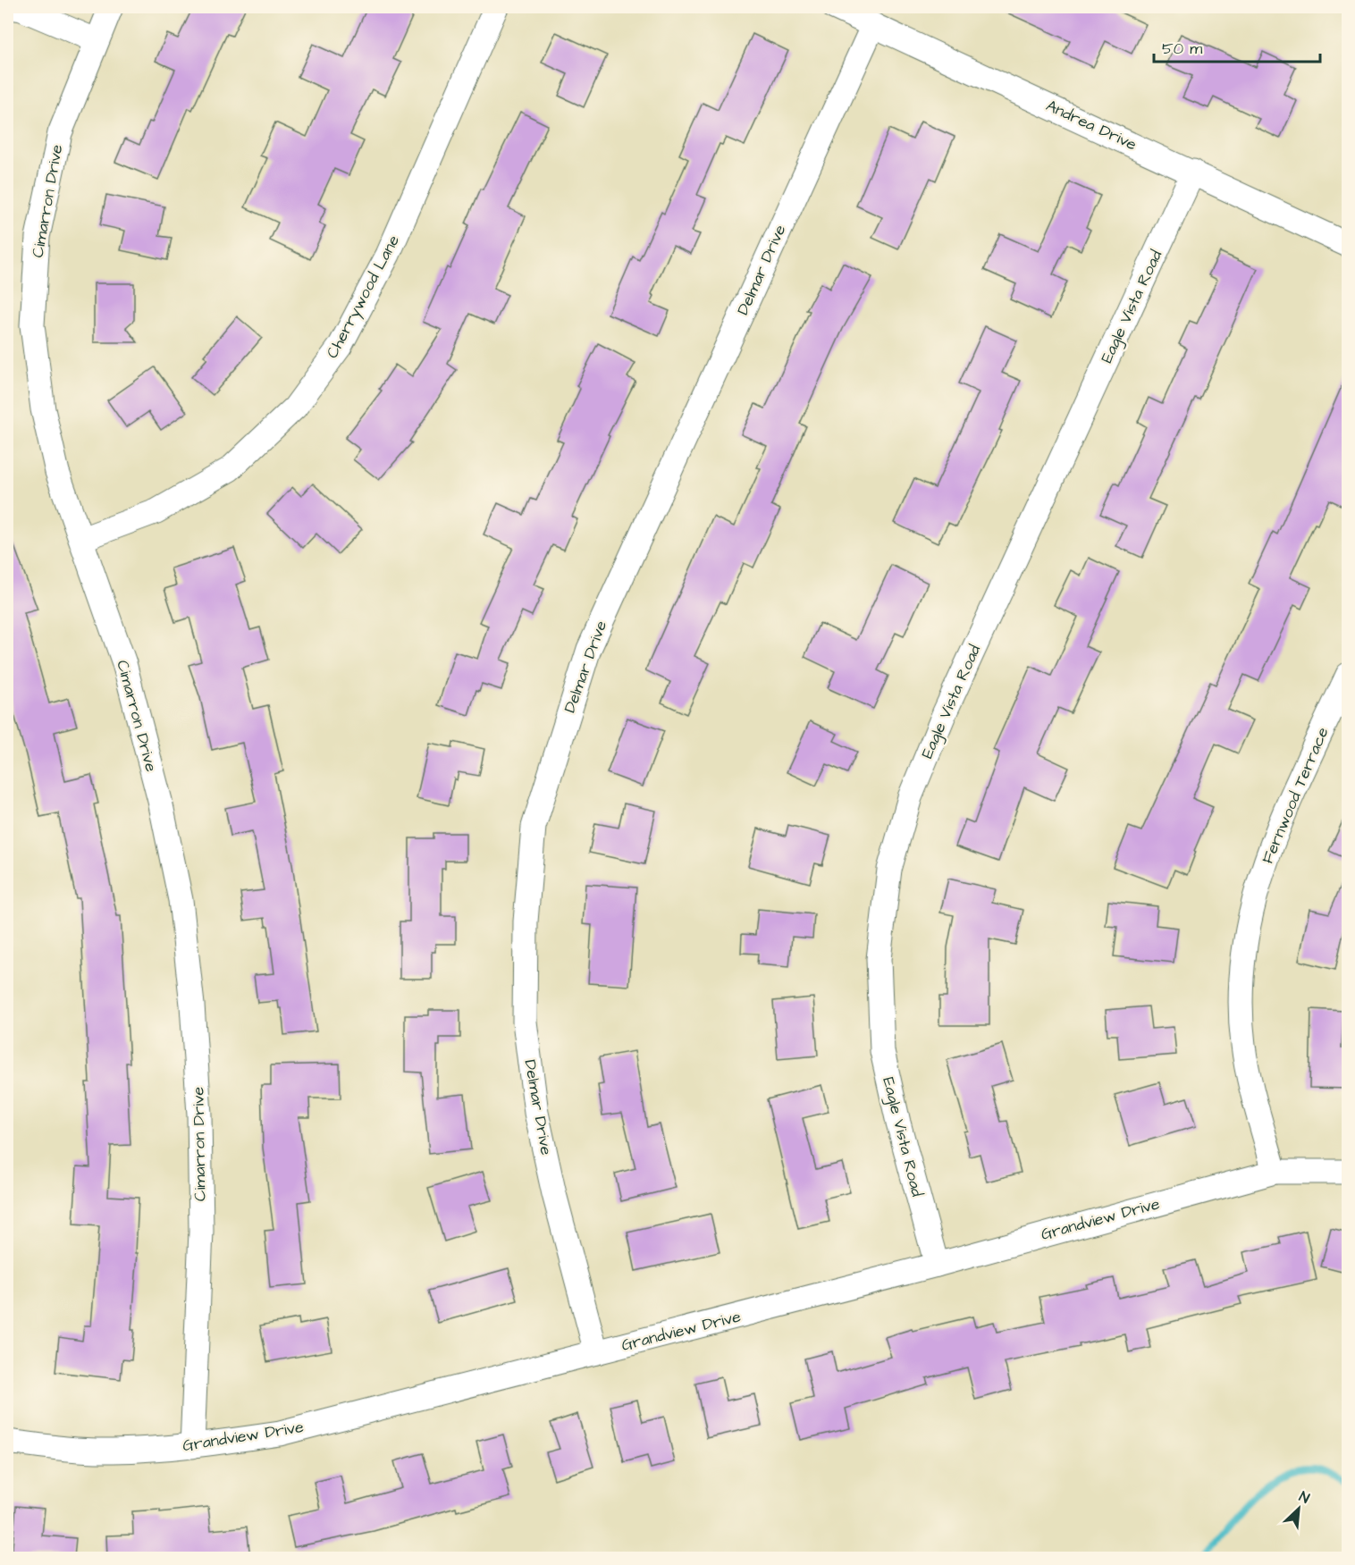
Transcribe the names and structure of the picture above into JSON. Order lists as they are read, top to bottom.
{
  "streets": {
    "street": [
      "Andrea Drive",
      "Cimarron Drive",
      "Delmar Drive",
      "Cherrywood Lane",
      "Eagle Vista Road",
      "Fernwood Terrace",
      "Grandview Drive"
    ]
  },
  "crossings": [
    ["Andrea Drive", "Delmar Drive"],
    ["Andrea Drive", "Eagle Vista Road"],
    ["Cimarron Drive", "Cherrywood Lane"],
    ["Cimarron Drive", "Grandview Drive"],
    ["Delmar Drive", "Grandview Drive"],
    ["Eagle Vista Road", "Grandview Drive"],
    ["Fernwood Terrace", "Grandview Drive"]
  ],
  "scale_bar": "50 m",
  "north": "top right"
}
